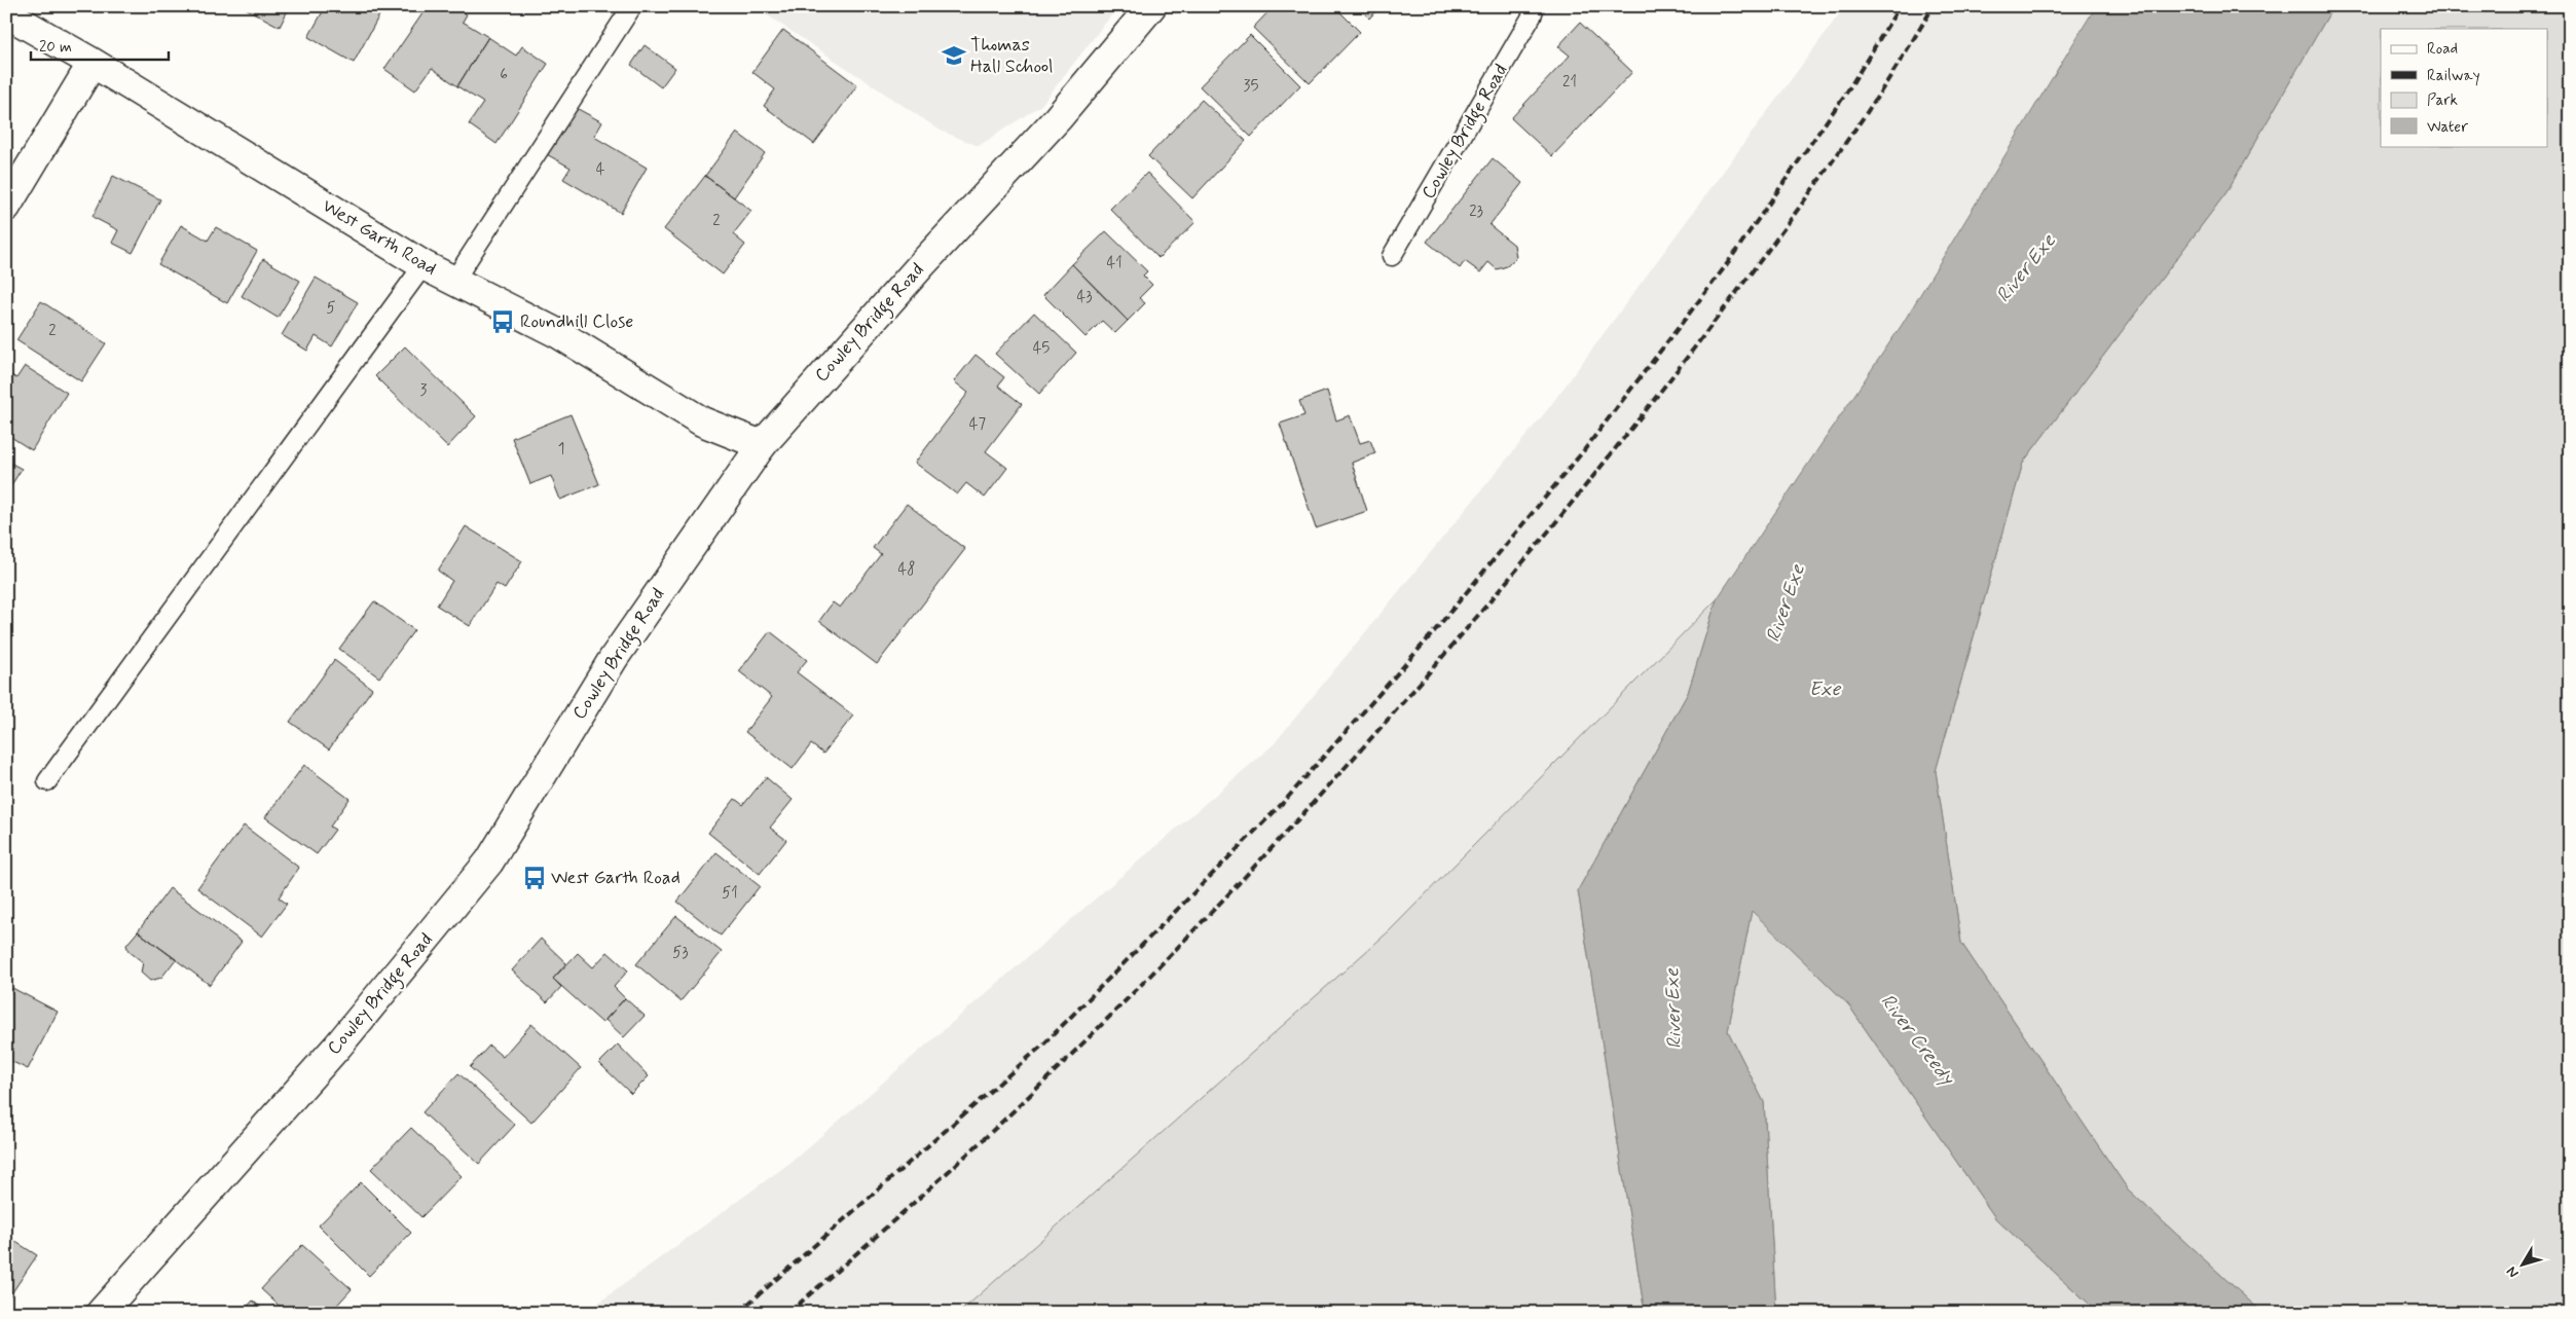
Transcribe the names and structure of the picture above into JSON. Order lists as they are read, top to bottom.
{
  "streets": {
    "main road": ["Cowley Bridge Road", "West Garth Road"]
  },
  "crossings": [
    ["Cowley Bridge Road", "West Garth Road"]
  ],
  "water": ["River Exe", "Exe", "River Creedy"],
  "places": {
    "school or university": ["Thomas Hall School"],
    "bus stop": ["Roundhill Close", "West Garth Road"]
  },
  "house_numbers": [
    "6",
    "21",
    "35",
    "4",
    "23",
    "2",
    "41",
    "43",
    "5",
    "2",
    "45",
    "3",
    "47",
    "1",
    "48",
    "51",
    "53"
  ],
  "legend": [
    "Road",
    "Railway",
    "Park",
    "Water"
  ],
  "scale_bar": "20 m",
  "north": "bottom left"
}
